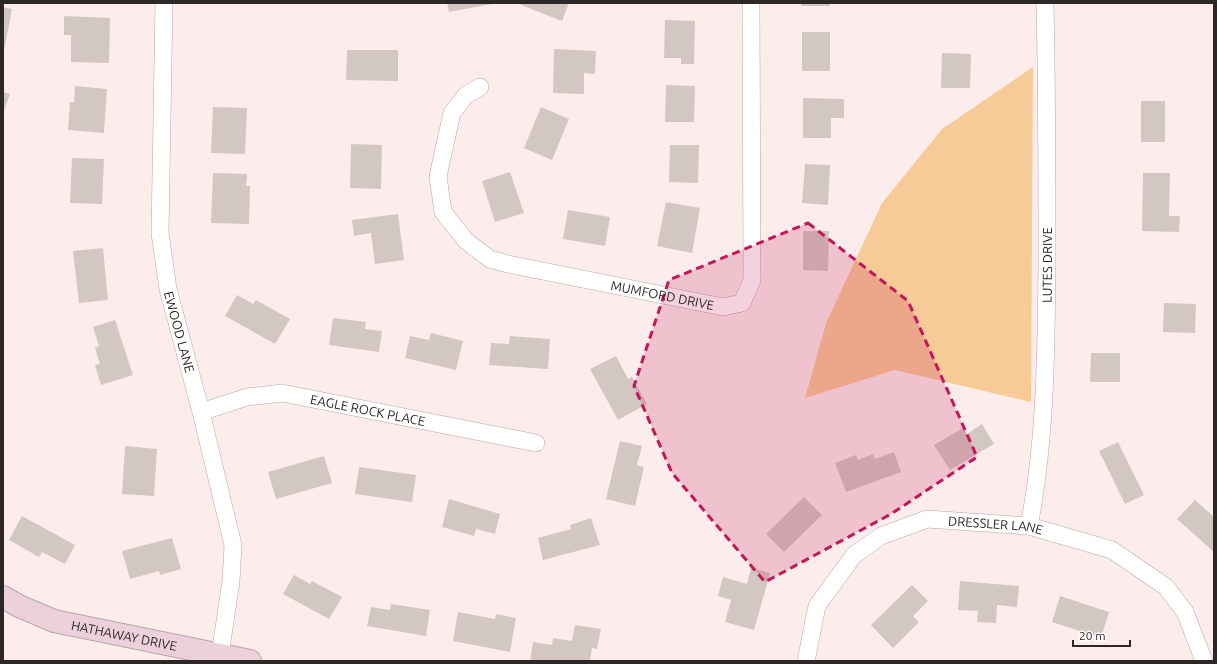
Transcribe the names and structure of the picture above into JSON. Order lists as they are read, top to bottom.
{
  "streets": {
    "street": [
      "LUTES DRIVE",
      "MUMFORD DRIVE",
      "EWOOD LANE",
      "EAGLE ROCK PLACE",
      "DRESSLER LANE",
      "HATHAWAY DRIVE"
    ]
  },
  "crossings": [
    ["LUTES DRIVE", "DRESSLER LANE"],
    ["EWOOD LANE", "EAGLE ROCK PLACE"],
    ["EWOOD LANE", "HATHAWAY DRIVE"]
  ],
  "scale_bar": "20 m"
}
